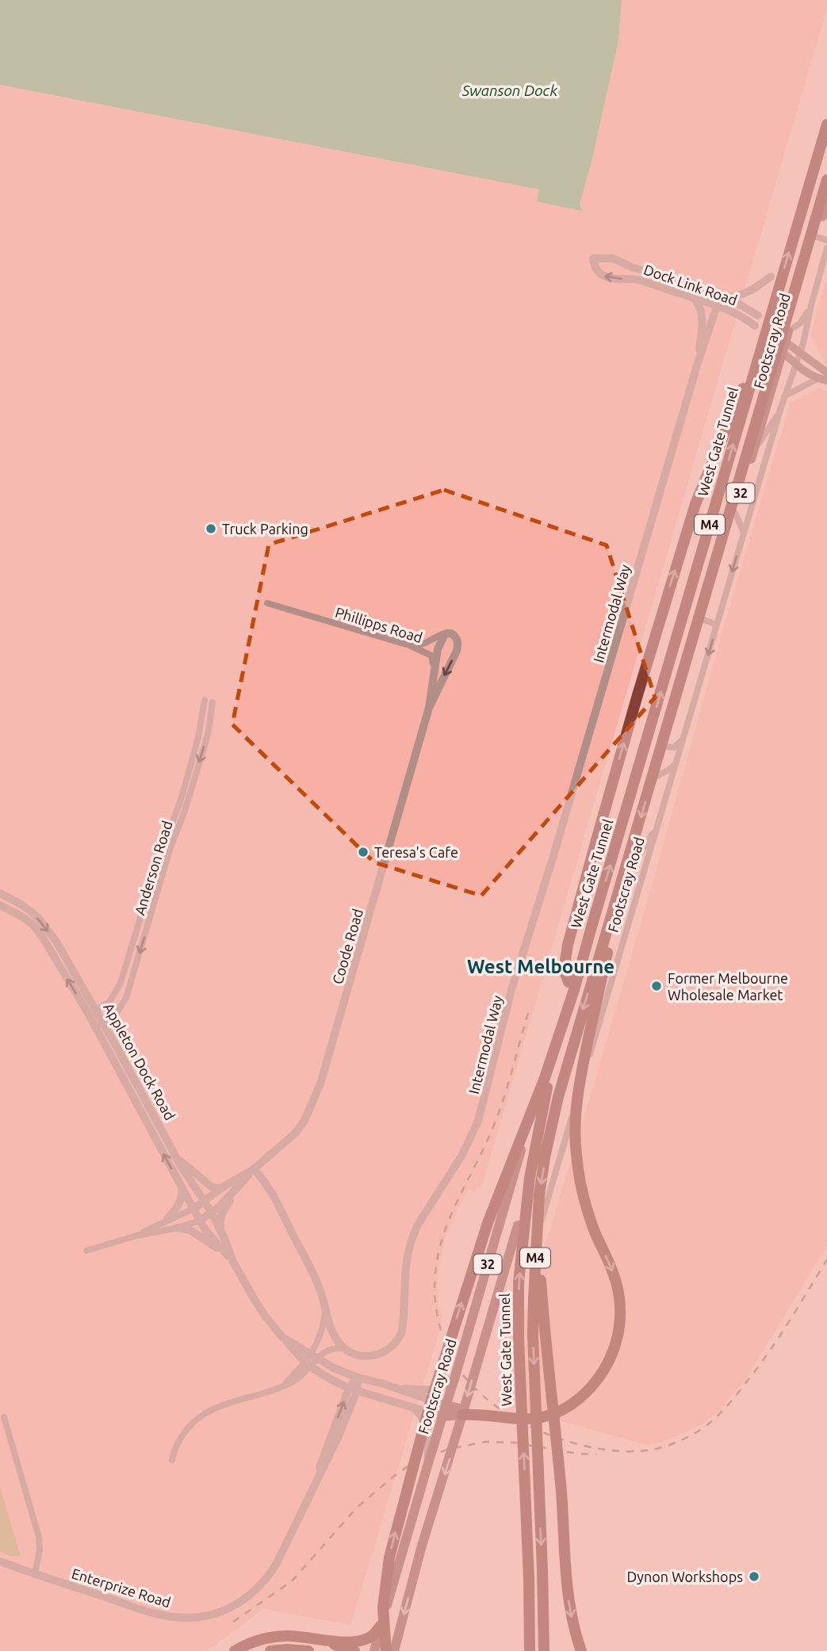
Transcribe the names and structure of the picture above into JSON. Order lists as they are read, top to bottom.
{
  "streets": {
    "highway": ["West Gate Tunnel", "M4"],
    "main road": ["Footscray Road", "32", "Appleton Dock Road"],
    "street": [
      "Dock Link Road",
      "Intermodal Way",
      "Phillipps Road",
      "Anderson Road",
      "Coode Road",
      "Enterprize Road"
    ]
  },
  "crossings": [
    ["Dock Link Road", "Intermodal Way"],
    ["Footscray Road", "West Gate Tunnel"],
    ["Footscray Road", "Appleton Dock Road"],
    ["32", "Appleton Dock Road"],
    ["Phillipps Road", "Coode Road"],
    ["Anderson Road", "Appleton Dock Road"],
    ["Coode Road", "Appleton Dock Road"],
    ["Appleton Dock Road", "Enterprize Road"]
  ],
  "districts": ["West Melbourne"],
  "water": ["Swanson Dock"],
  "places": [
    "Truck Parking",
    "Teresa's Cafe",
    "Former Melbourne Wholesale Market",
    "Dynon Workshops"
  ]
}
